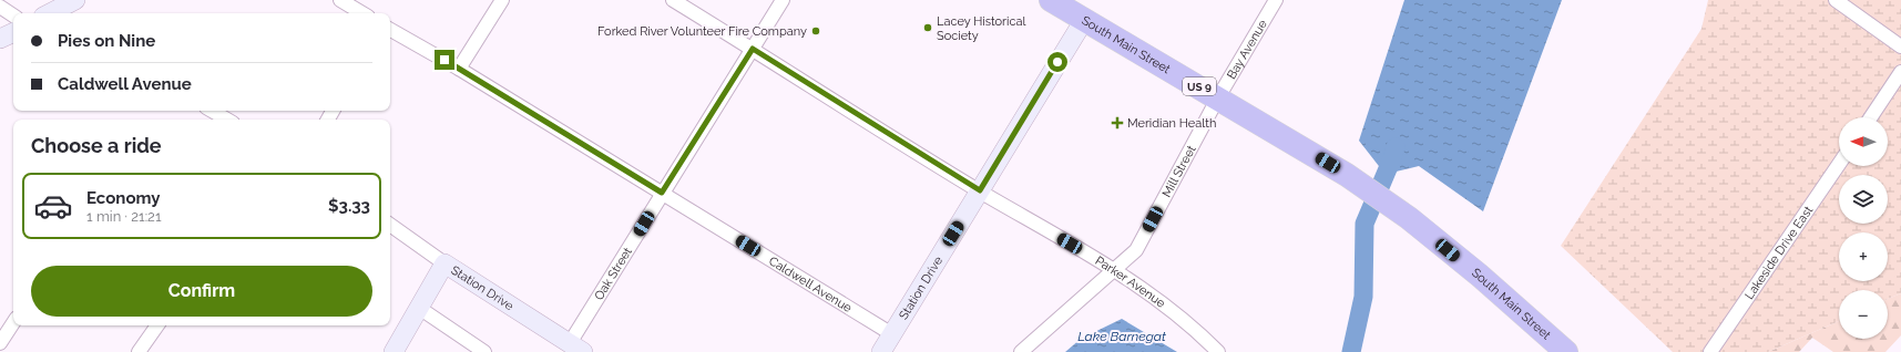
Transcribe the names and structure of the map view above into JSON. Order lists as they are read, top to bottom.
{
  "streets": {
    "highway": ["South Main Street", "US 9"],
    "street": [
      "Bay Avenue",
      "Mill Street",
      "Lakeside Drive East",
      "Oak Street",
      "Parker Avenue",
      "Caldwell Avenue",
      "Station Drive"
    ]
  },
  "crossings": [
    ["South Main Street", "Bay Avenue"],
    ["South Main Street", "Mill Street"],
    ["South Main Street", "Station Drive"],
    ["Bay Avenue", "Mill Street"],
    ["Mill Street", "Parker Avenue"],
    ["Oak Street", "Parker Avenue"],
    ["Oak Street", "Caldwell Avenue"],
    ["Oak Street", "Station Drive"],
    ["Parker Avenue", "Station Drive"],
    ["Caldwell Avenue", "Station Drive"]
  ],
  "water": ["Lake Barnegat"],
  "places": {
    "other": ["Lacey Historical Society", "Forked River Volunteer Fire Company"],
    "health": ["Meridian Health"]
  },
  "north": "left",
  "page": {
    "banner": ["Pies on Nine", "Caldwell Avenue"],
    "map_buttons": ["+", "−"],
    "heading": "Choose a ride",
    "list": [
      {
        "name": "Economy",
        "note": "1 min · 21:21",
        "value": "$3.33"
      }
    ],
    "buttons": "Confirm"
  }
}
